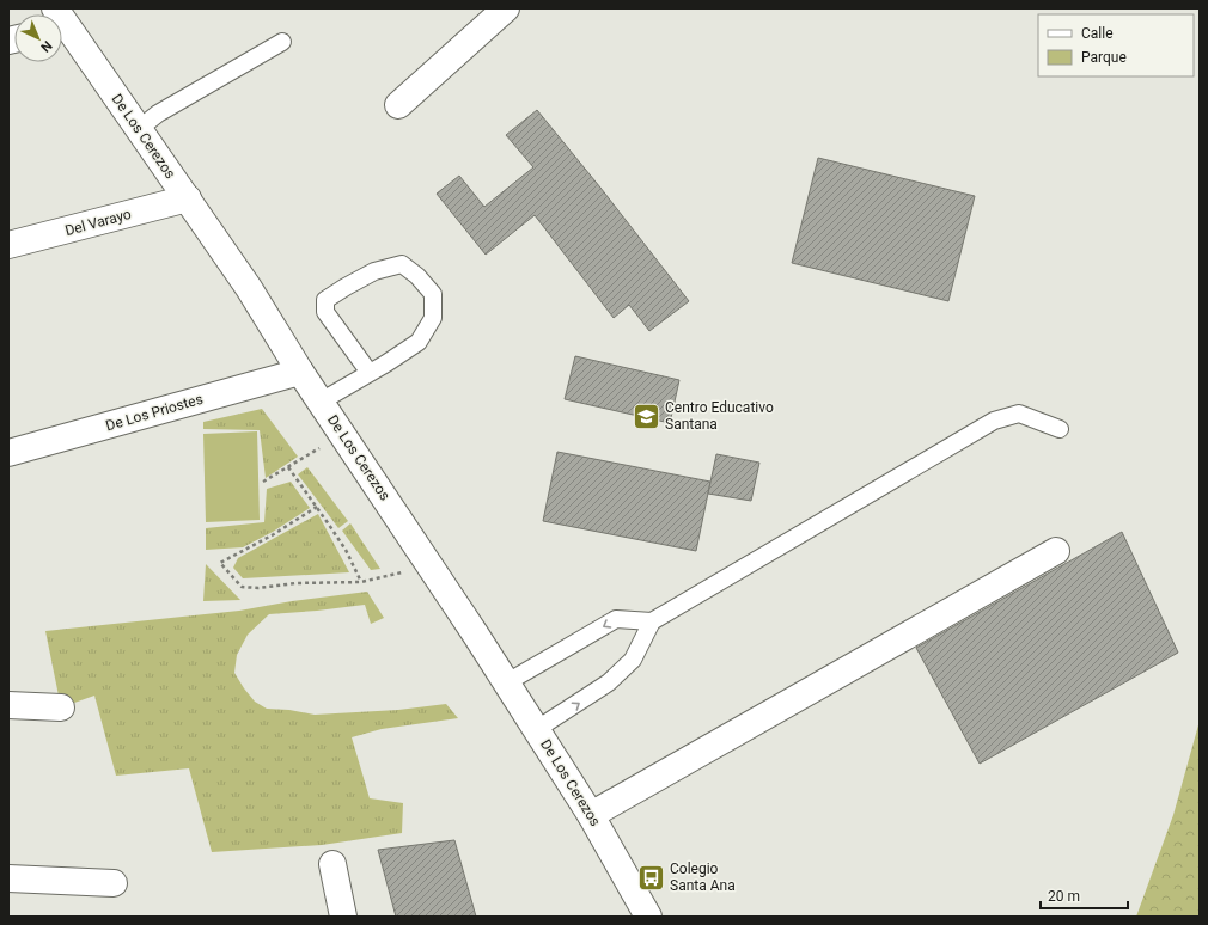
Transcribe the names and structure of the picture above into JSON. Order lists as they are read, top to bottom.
{
  "streets": {
    "street": ["De Los Cerezos", "Del Varayo", "De Los Priostes"]
  },
  "crossings": [
    ["De Los Cerezos", "Del Varayo"],
    ["De Los Cerezos", "De Los Priostes"]
  ],
  "places": {
    "school or university": ["Centro Educativo Santana"],
    "bus stop": ["Colegio Santa Ana"]
  },
  "legend": ["Calle", "Parque"],
  "scale_bar": "20 m",
  "north": "bottom right"
}
